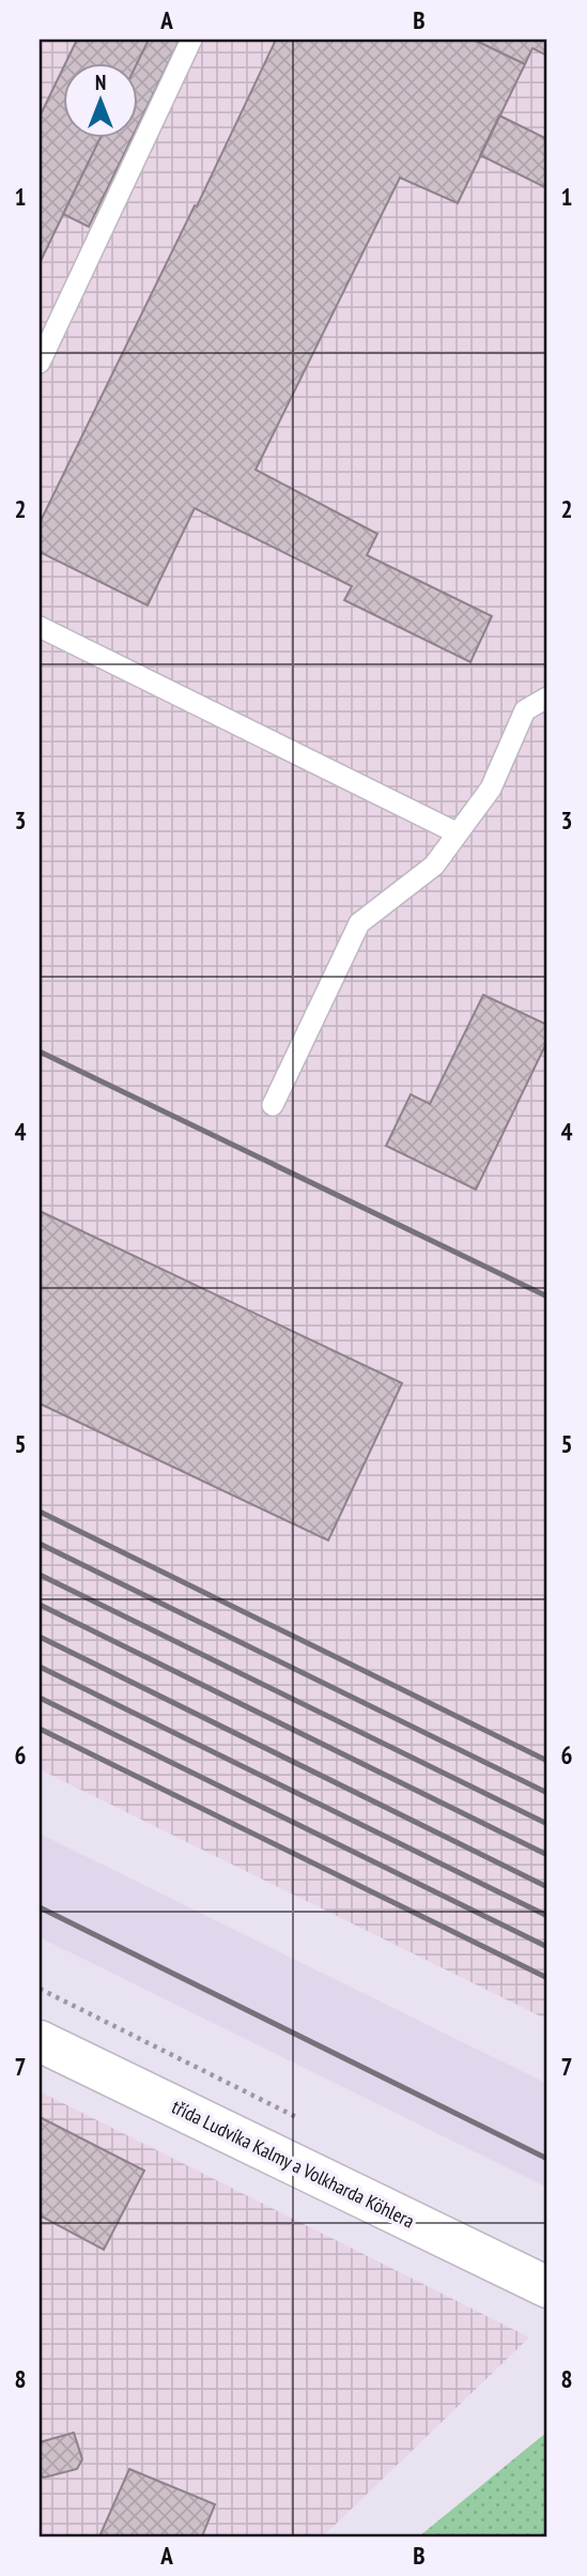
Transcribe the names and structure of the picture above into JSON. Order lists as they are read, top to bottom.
{
  "streets": {
    "street": ["třída Ludvíka Kalmy a Volkharda Köhlera"]
  },
  "north": "top",
  "grid": {
    "columns": ["A", "B"],
    "rows": [
      "1",
      "2",
      "3",
      "4",
      "5",
      "6",
      "7",
      "8"
    ]
  }
}
